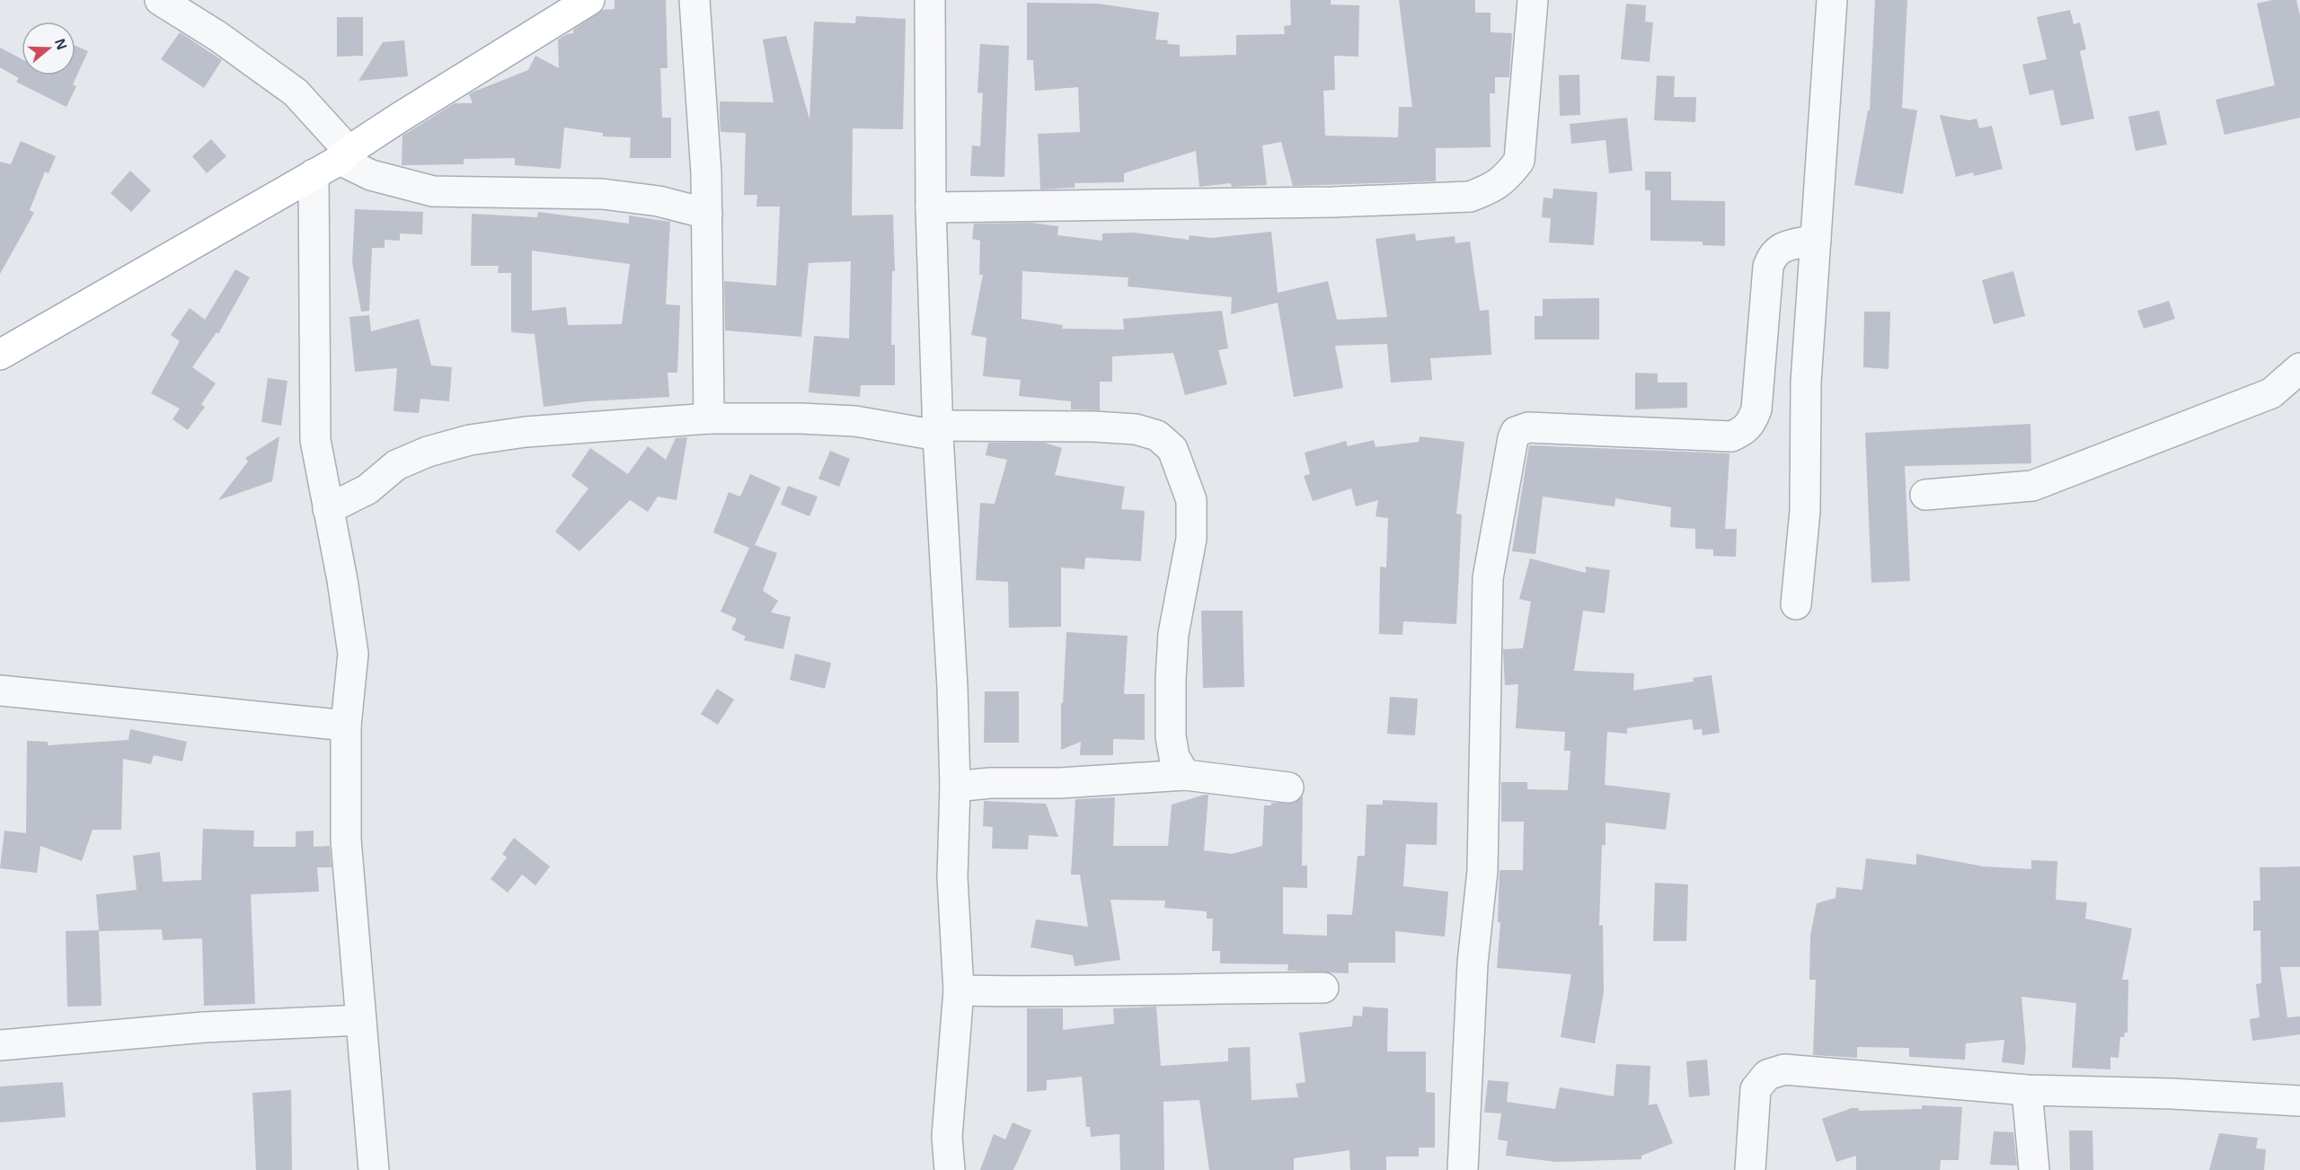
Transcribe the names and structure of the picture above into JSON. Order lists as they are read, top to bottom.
{
  "north": "right"
}
